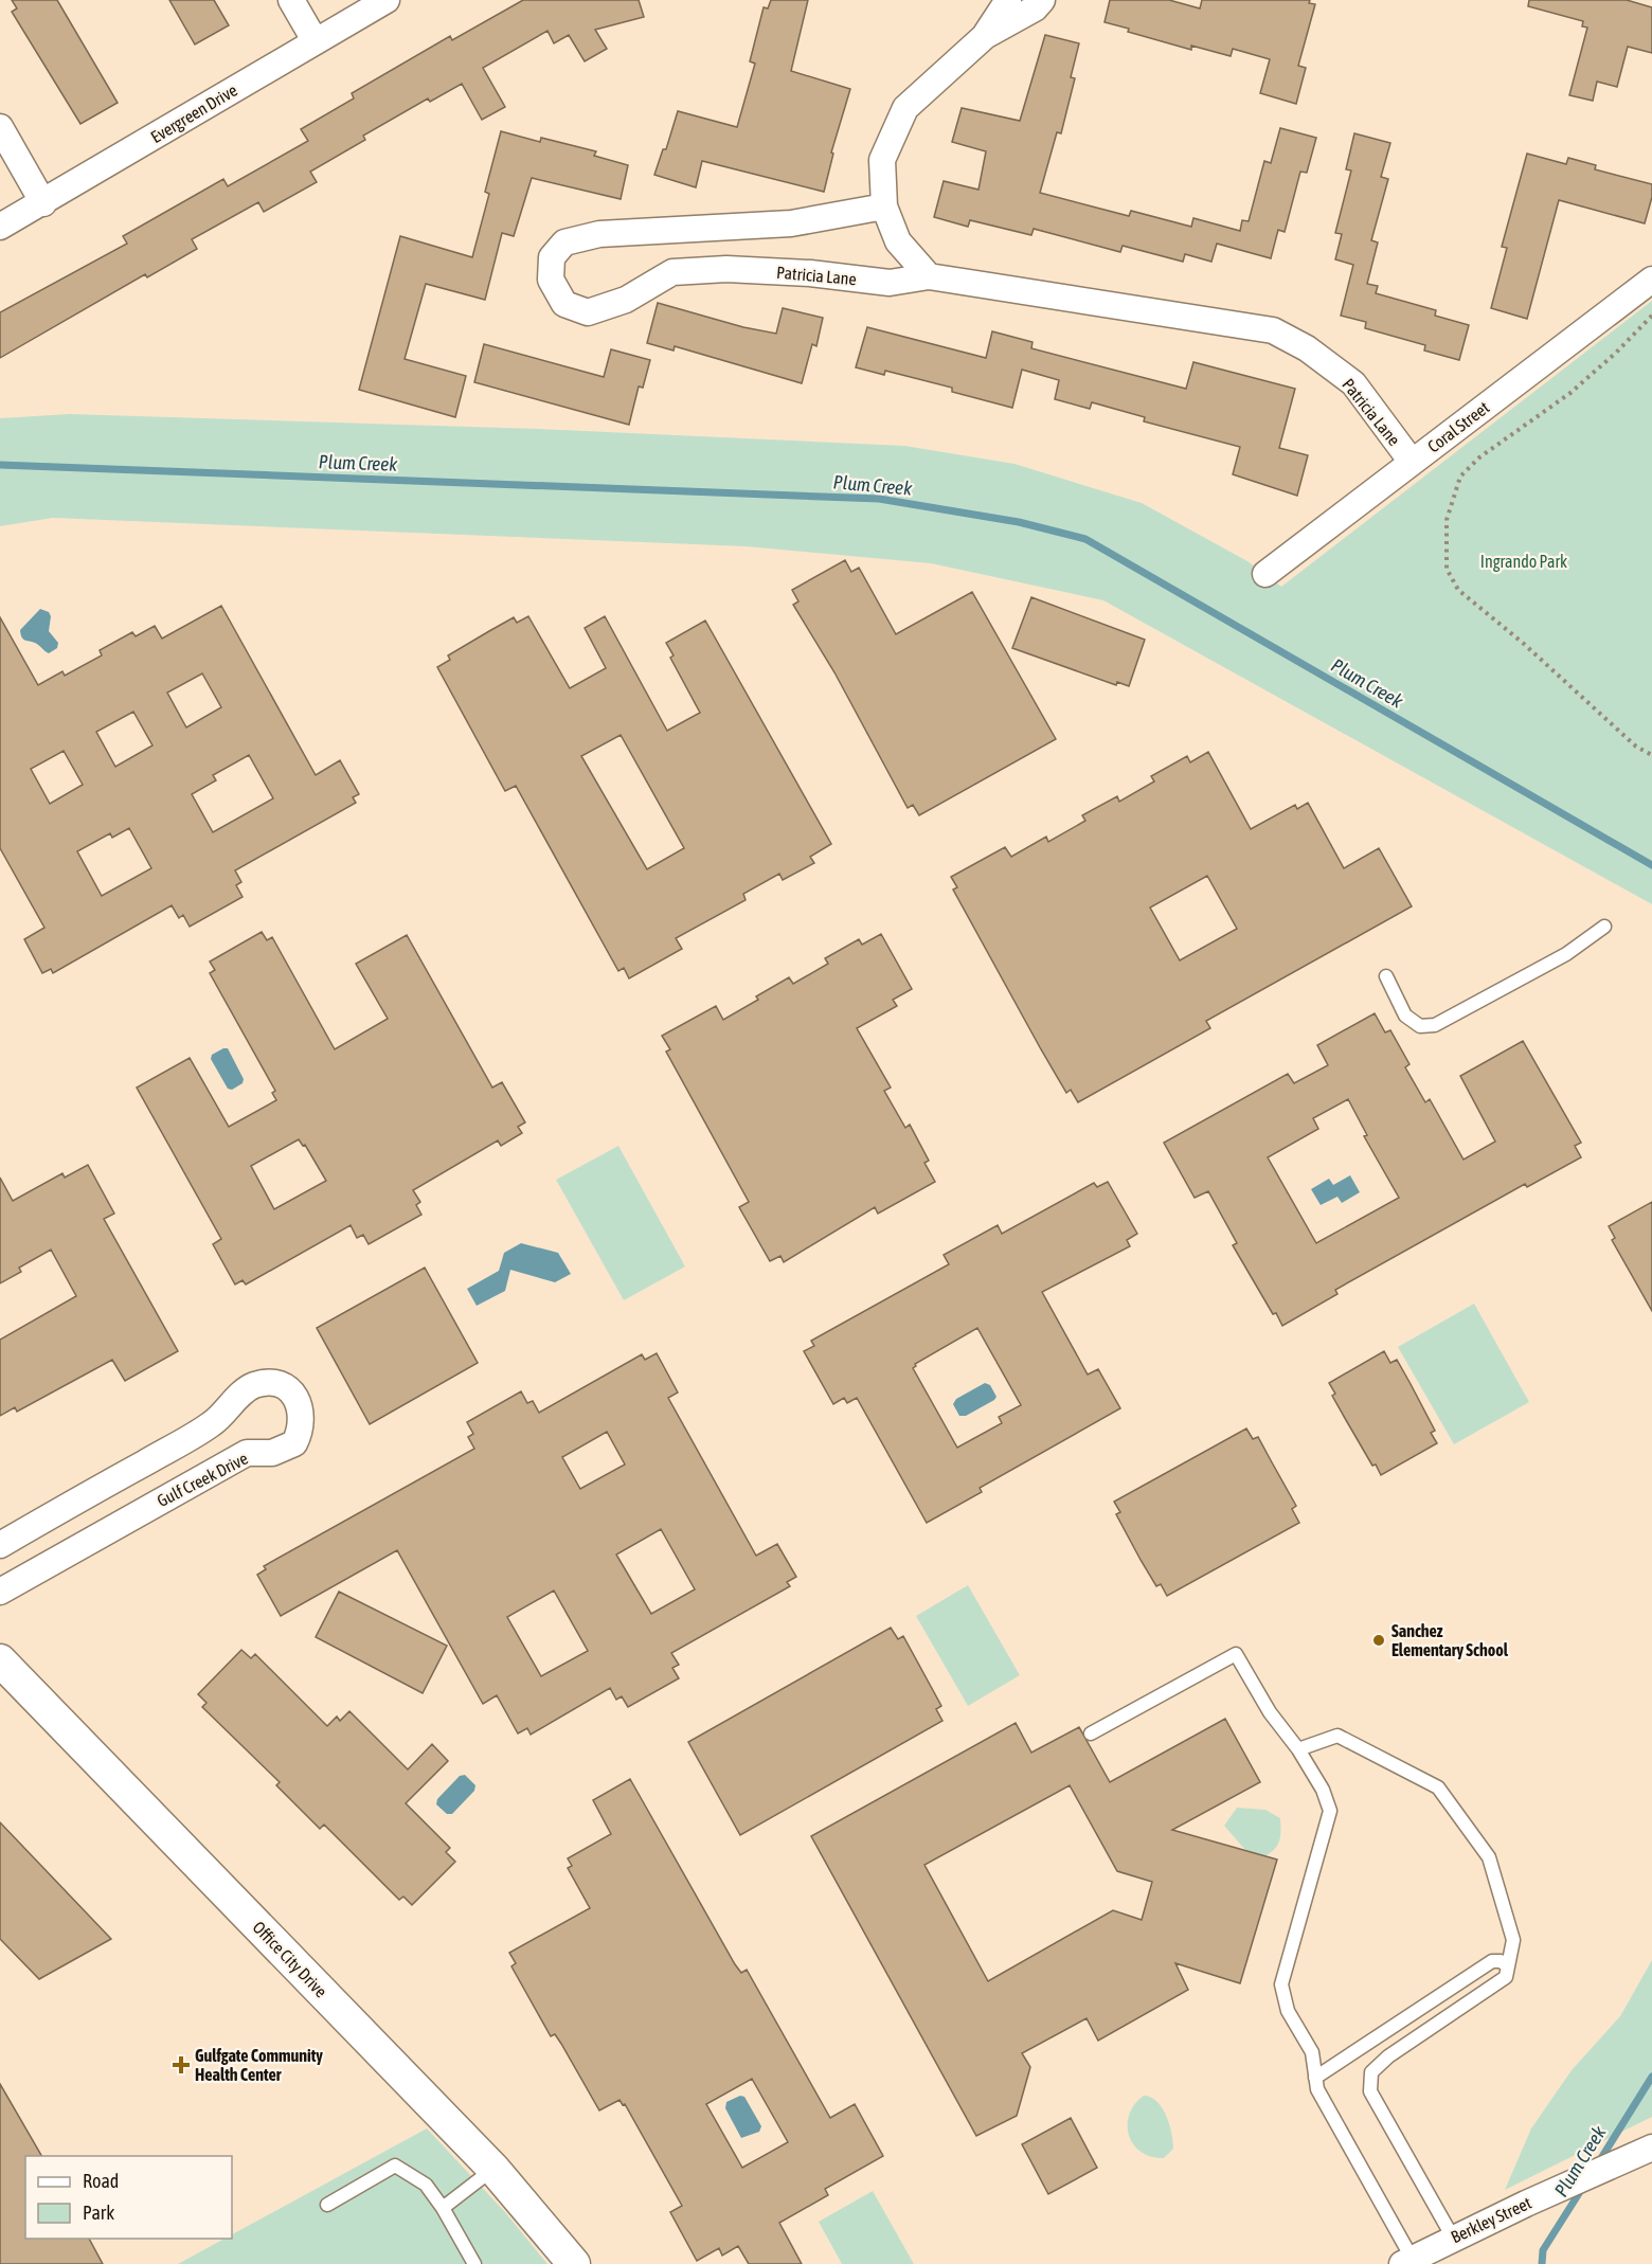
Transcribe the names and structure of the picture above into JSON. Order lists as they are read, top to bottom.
{
  "streets": {
    "street": [
      "Evergreen Drive",
      "Patricia Lane",
      "Coral Street",
      "Gulf Creek Drive",
      "Office City Drive",
      "Berkley Street"
    ]
  },
  "crossings": [
    ["Patricia Lane", "Coral Street"]
  ],
  "water": ["Plum Creek"],
  "parks": ["Ingrando Park"],
  "places": {
    "other": ["Sanchez Elementary School"],
    "health": ["Gulfgate Community Health Center"]
  },
  "legend": ["Road", "Park"]
}
